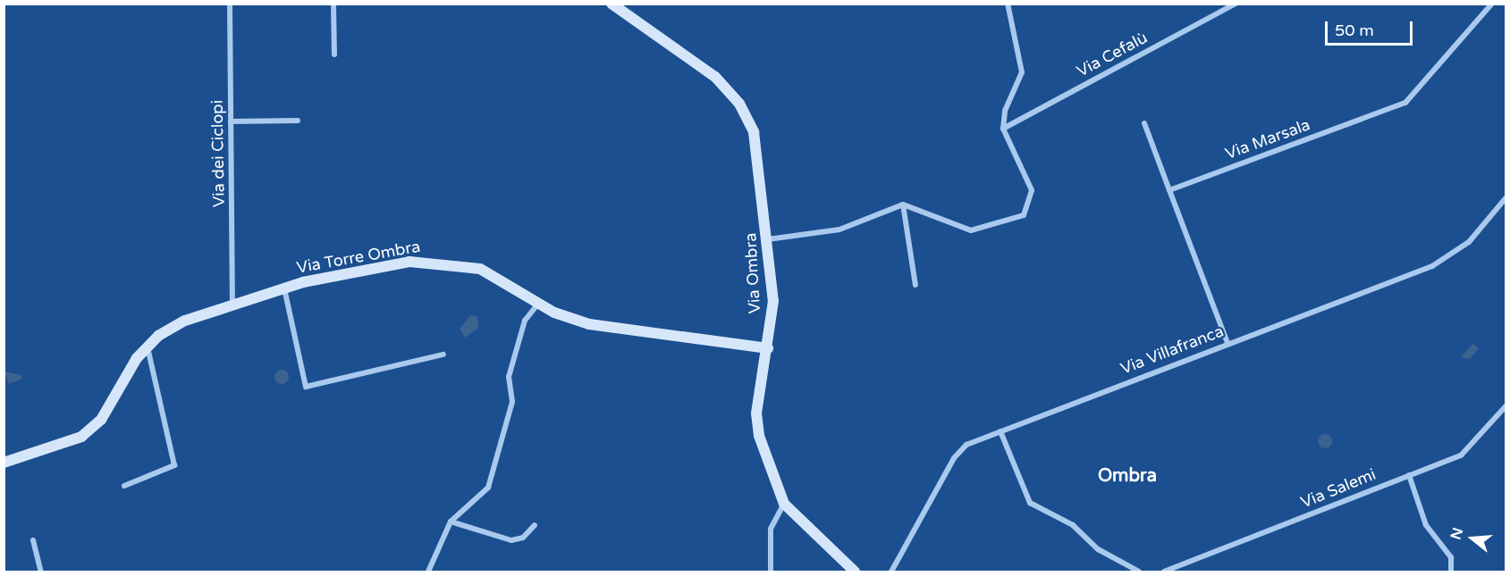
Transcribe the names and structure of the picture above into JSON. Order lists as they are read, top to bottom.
{
  "streets": {
    "street": [
      "Via Cefalù",
      "Via Marsala",
      "Via dei Ciclopi",
      "Via Torre Ombra",
      "Via Ombra",
      "Via Villafranca",
      "Via Salemi"
    ]
  },
  "crossings": [
    ["Via dei Ciclopi", "Via Torre Ombra"],
    ["Via Torre Ombra", "Via Ombra"]
  ],
  "districts": ["Ombra"],
  "scale_bar": "50 m",
  "north": "left"
}
